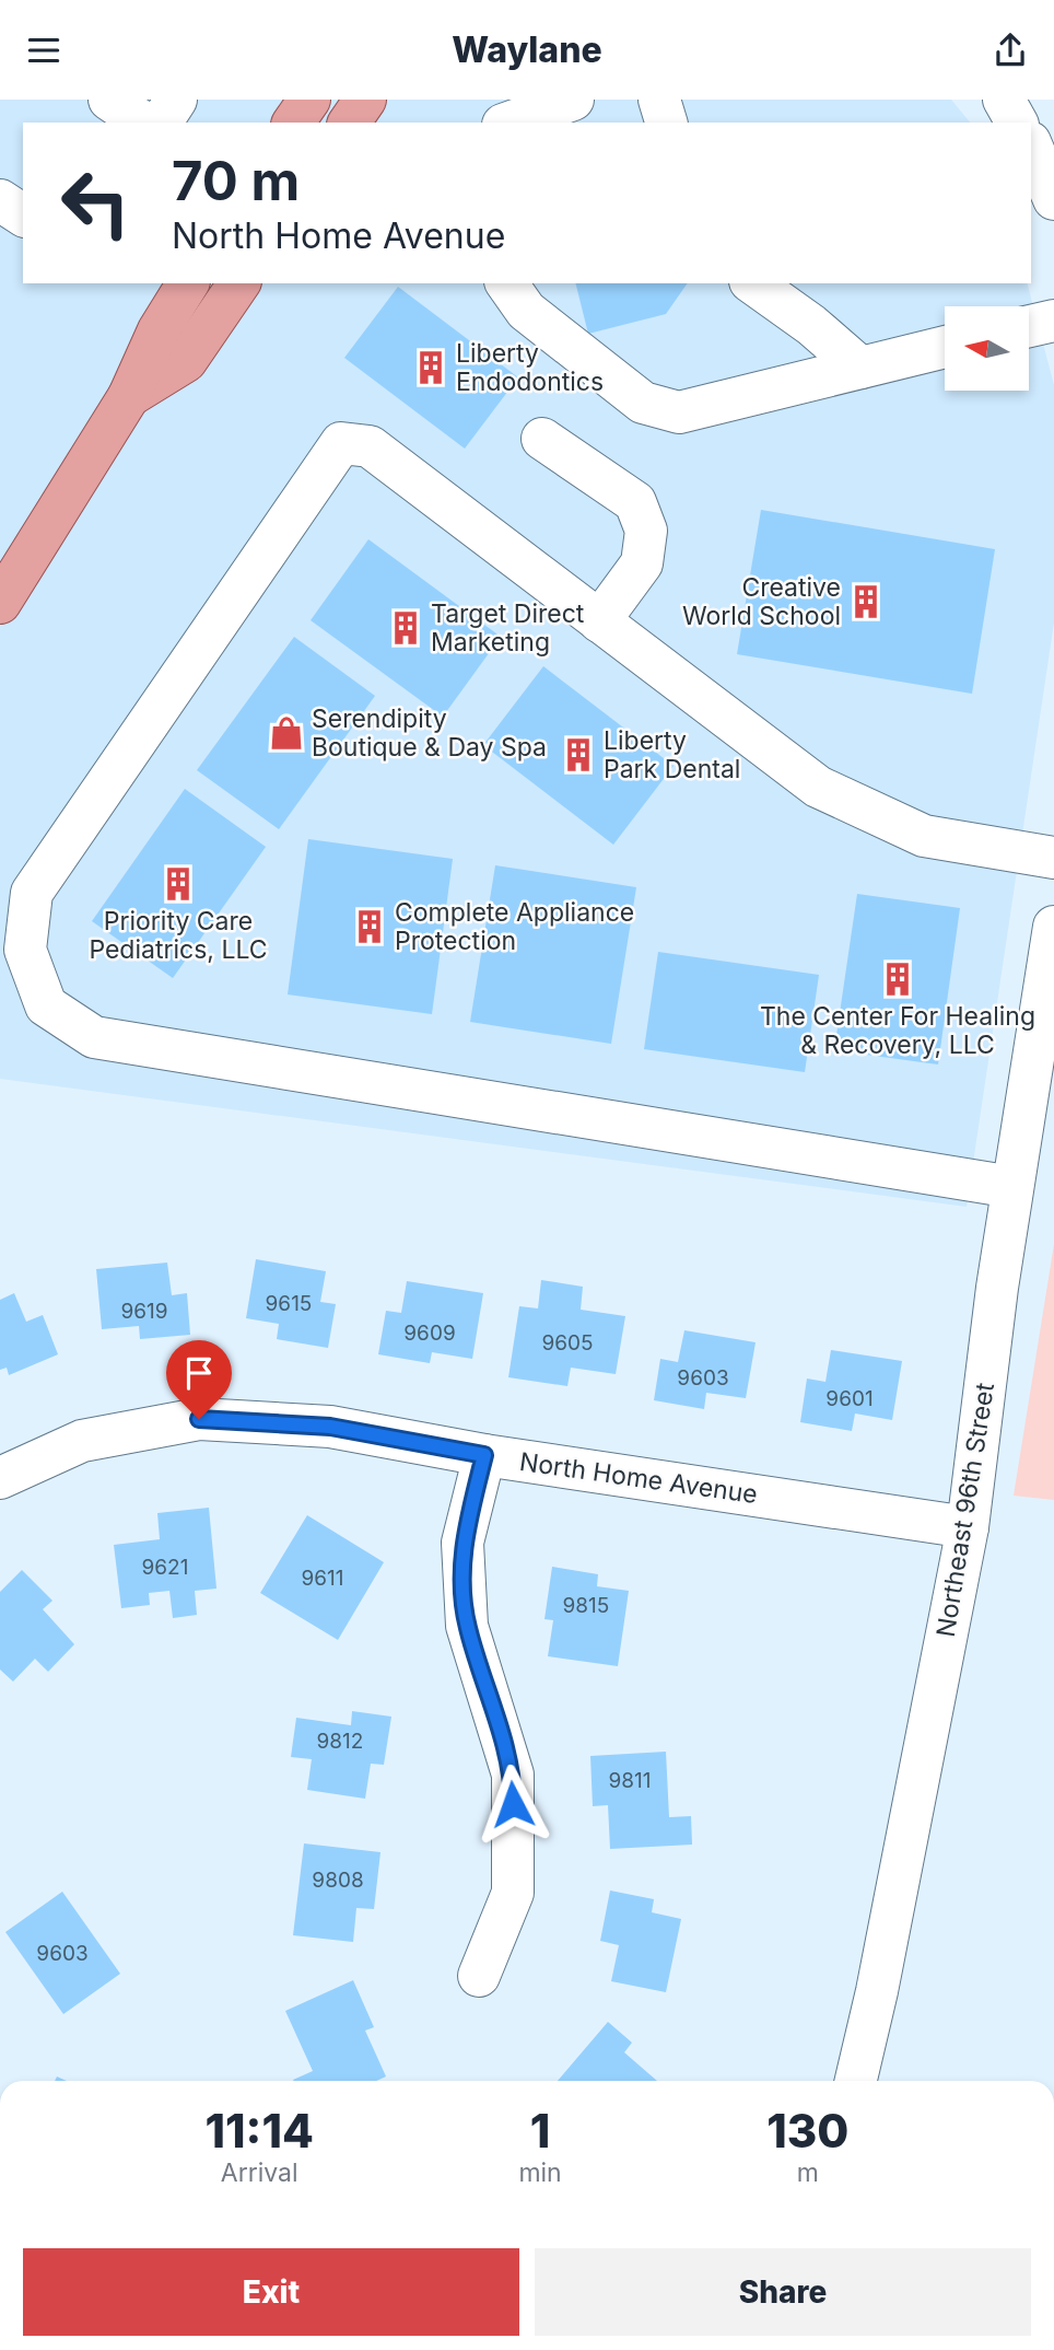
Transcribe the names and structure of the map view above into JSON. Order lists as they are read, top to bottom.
{
  "streets": {
    "street": ["North Home Avenue", "Northeast 96th Street"]
  },
  "crossings": [
    ["North Home Avenue", "Northeast 96th Street"]
  ],
  "places": {
    "building": [
      "Liberty Endodontics",
      "Creative World School",
      "Target Direct Marketing",
      "Liberty Park Dental",
      "Priority Care Pediatrics, LLC",
      "Complete Appliance Protection",
      "The Center For Healing & Recovery, LLC"
    ],
    "shop": ["Serendipity Boutique & Day Spa"]
  },
  "house_numbers": [
    "9615",
    "9619",
    "9609",
    "9605",
    "9603",
    "9601",
    "9621",
    "9611",
    "9815",
    "9812",
    "9811",
    "9808",
    "9603"
  ],
  "north": "left",
  "page": {
    "header": "Waylane",
    "turn": ["70 m", "North Home Avenue"],
    "eta": [
      "11:14",
      "Arrival",
      "1",
      "min",
      "130",
      "m"
    ],
    "buttons": ["Exit", "Share"]
  }
}
